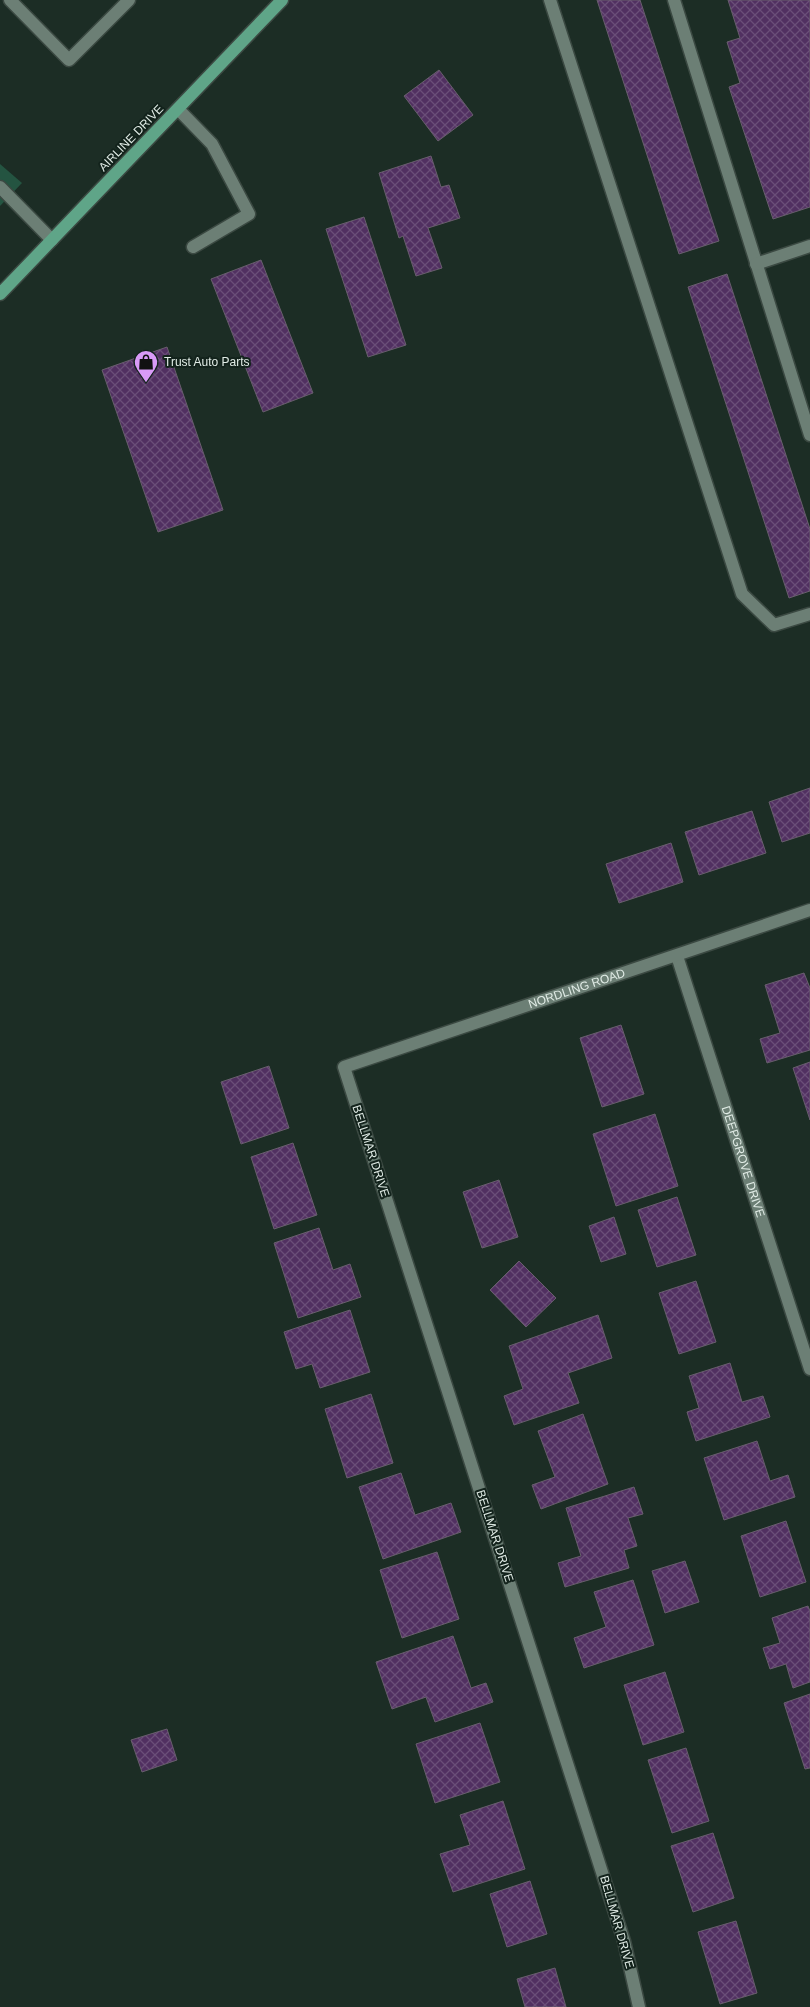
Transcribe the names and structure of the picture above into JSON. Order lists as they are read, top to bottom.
{
  "streets": {
    "main road": ["AIRLINE DRIVE"],
    "street": ["NORDLING ROAD", "BELLMAR DRIVE", "DEEPGROVE DRIVE"]
  },
  "crossings": [
    ["NORDLING ROAD", "BELLMAR DRIVE"],
    ["NORDLING ROAD", "DEEPGROVE DRIVE"]
  ],
  "places": {
    "shop": ["Trust Auto Parts"]
  }
}
